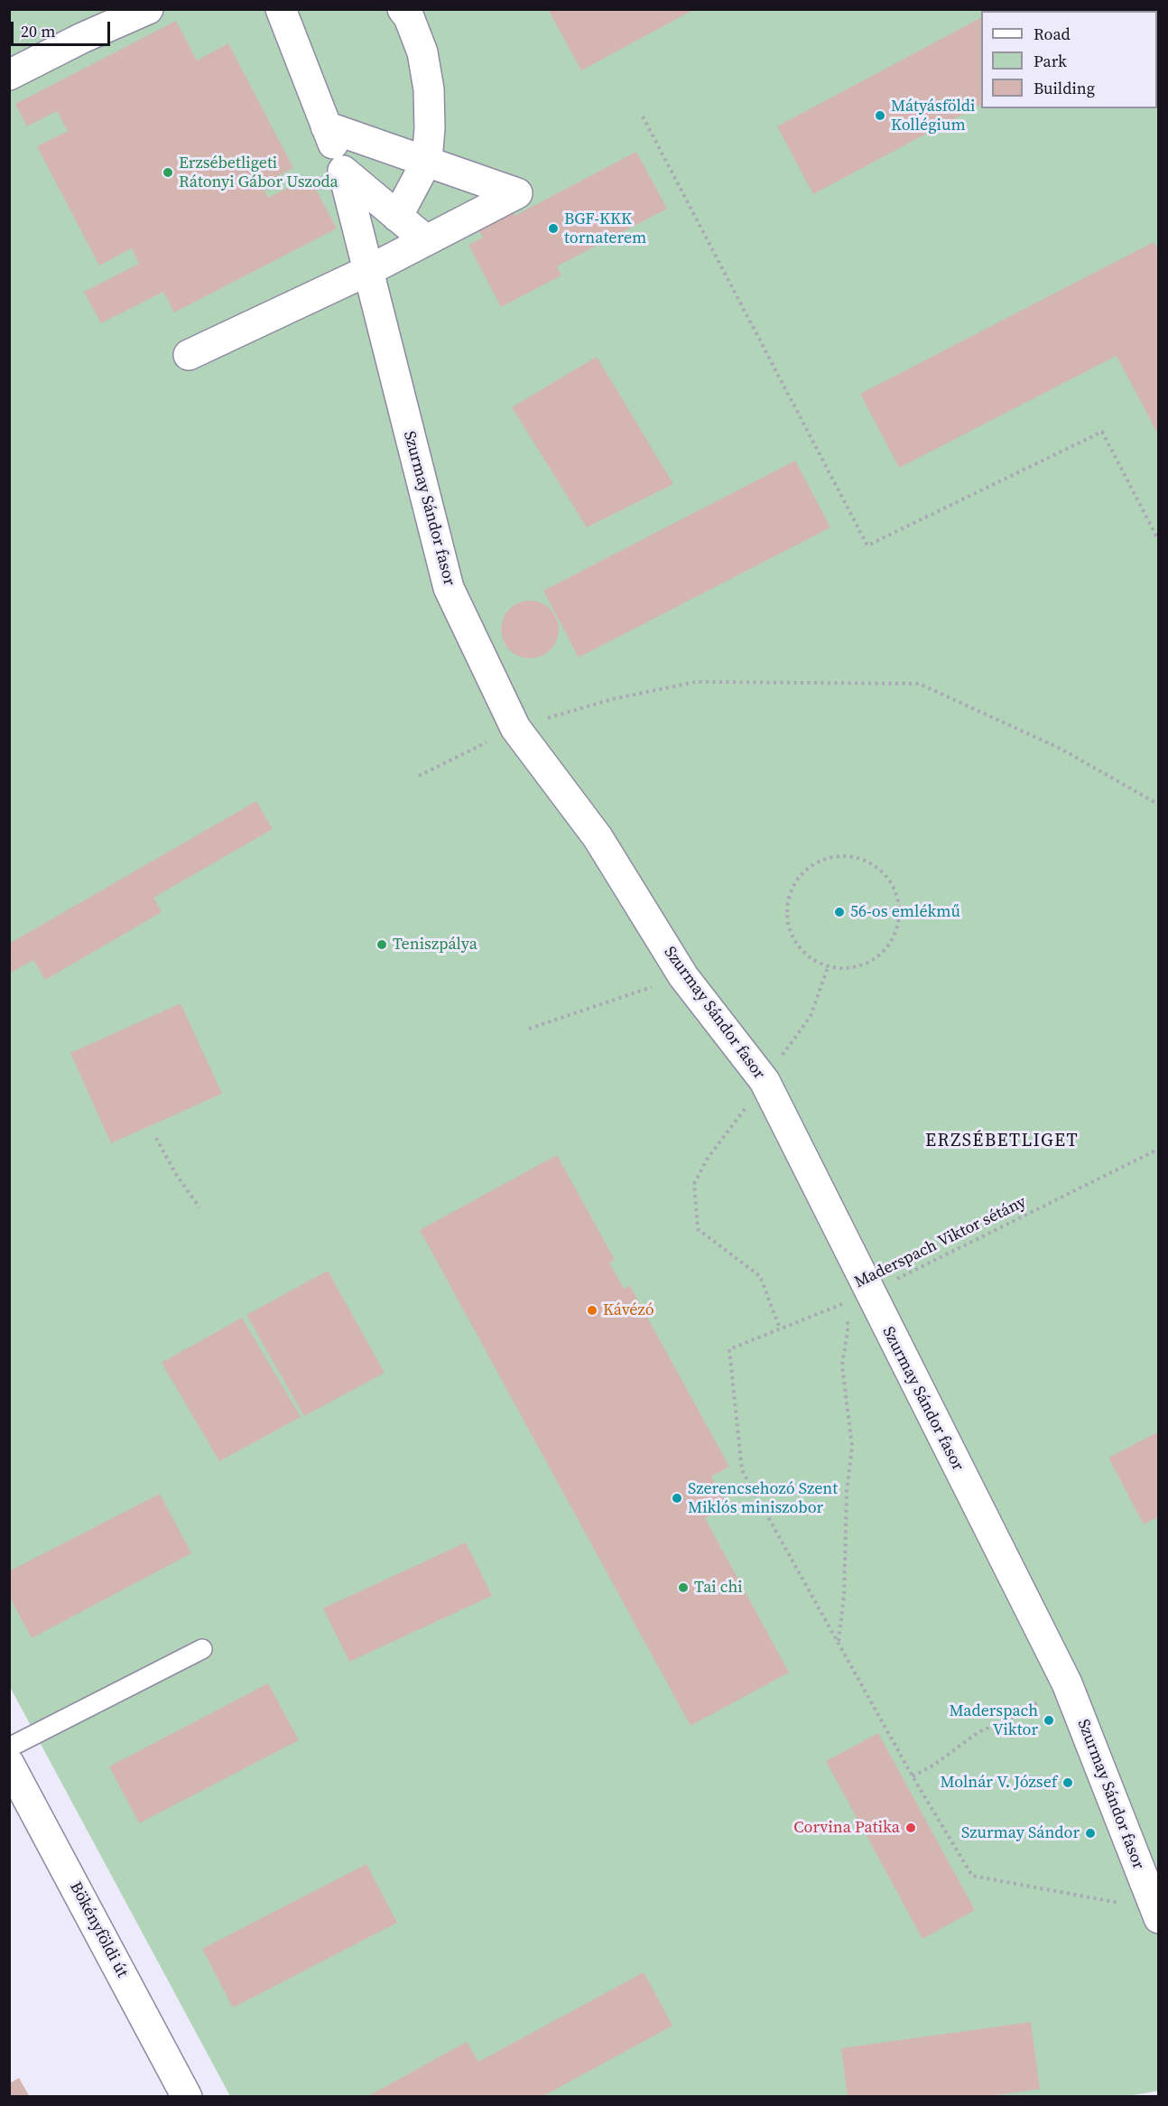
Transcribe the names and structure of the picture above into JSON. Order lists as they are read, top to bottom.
{
  "streets": {
    "street": ["Szurmay Sándor fasor", "Bökényföldi út"],
    "path": ["Maderspach Viktor sétány"]
  },
  "crossings": [
    ["Szurmay Sándor fasor", "Maderspach Viktor sétány"]
  ],
  "districts": ["ERZSÉBETLIGET"],
  "places": [
    "Mátyásföldi Kollégium",
    "Erzsébetligeti Rátonyi Gábor Uszoda",
    "BGF-KKK tornaterem",
    "56-os emlékmű",
    "Teniszpálya",
    "Kávézó",
    "Szerencsehozó Szent Miklós miniszobor",
    "Tai chi",
    "Maderspach Viktor",
    "Molnár V. József",
    "Corvina Patika",
    "Szurmay Sándor"
  ],
  "legend": ["Road", "Park", "Building"],
  "scale_bar": "20 m"
}
